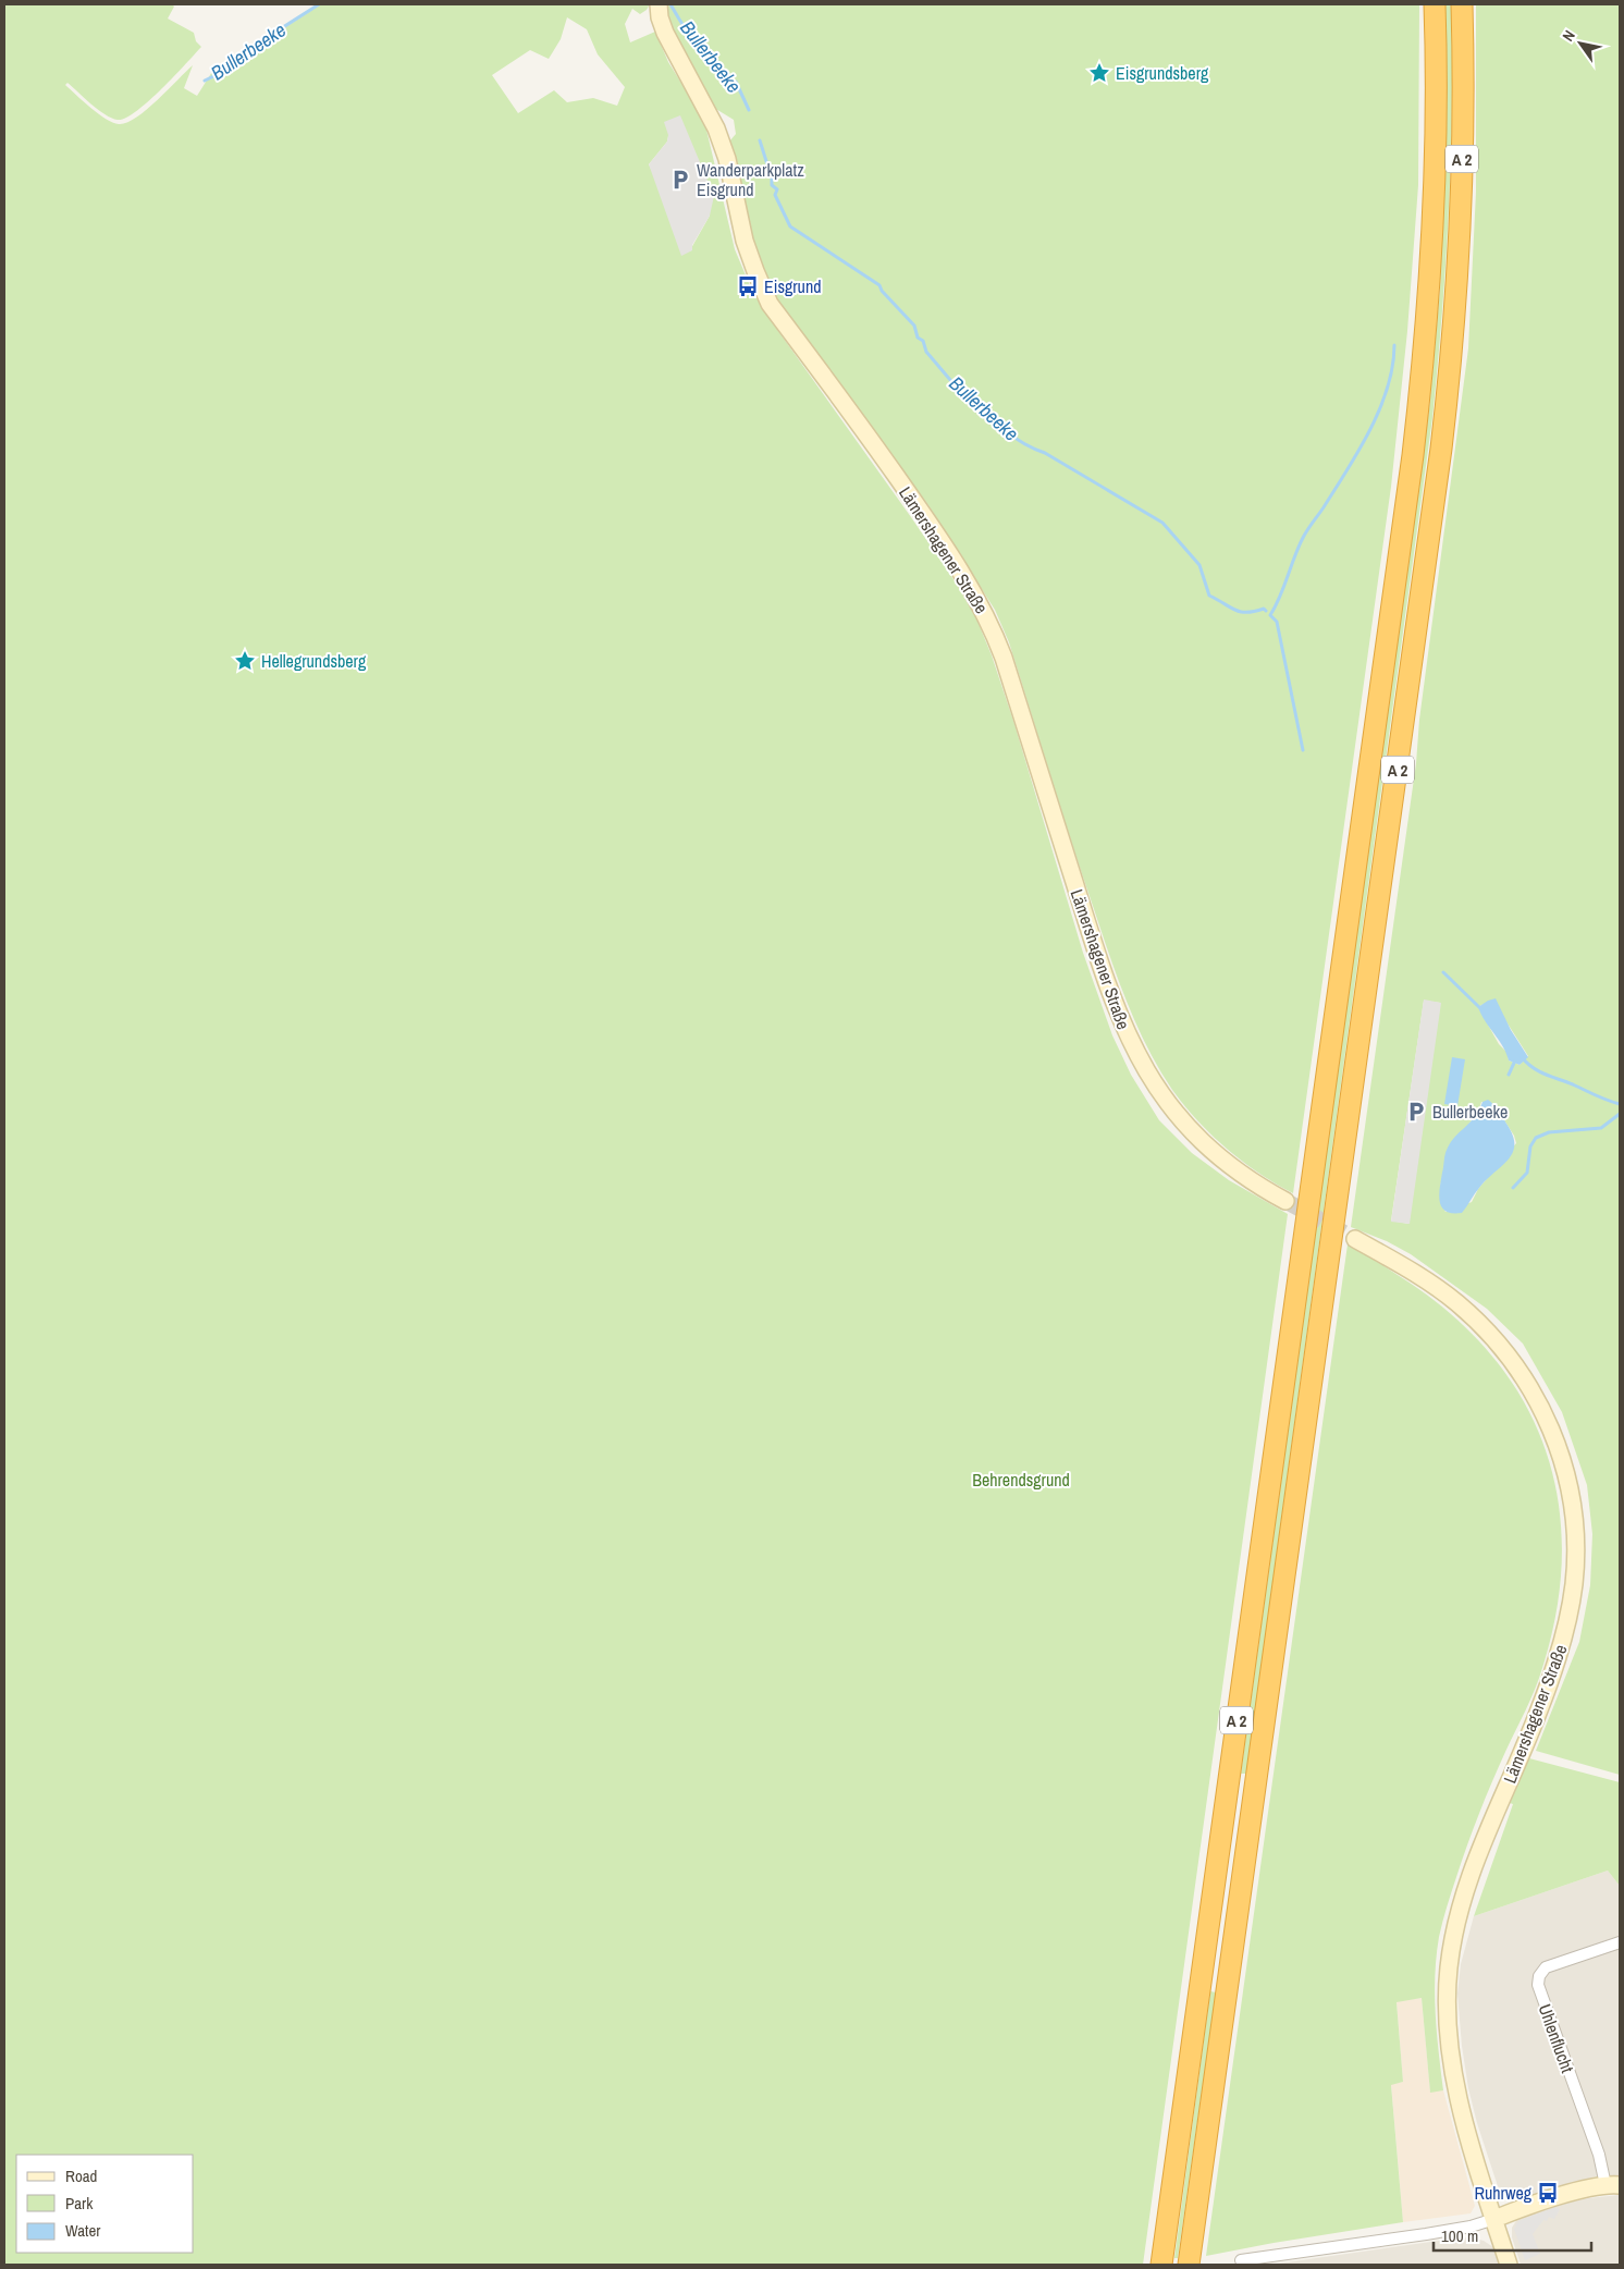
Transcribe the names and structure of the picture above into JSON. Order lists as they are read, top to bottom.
{
  "streets": {
    "highway": ["A 2"],
    "main road": ["Lämershagener Straße"],
    "street": ["Uhlenflucht"]
  },
  "water": ["Bullerbeeke"],
  "parks": ["Behrendsgrund"],
  "places": {
    "place": ["Eisgrundsberg", "Hellegrundsberg"],
    "parking": ["Wanderparkplatz Eisgrund", "Bullerbeeke"],
    "bus stop": ["Eisgrund", "Ruhrweg"]
  },
  "legend": ["Road", "Park", "Water"],
  "scale_bar": "100 m",
  "north": "top left"
}
